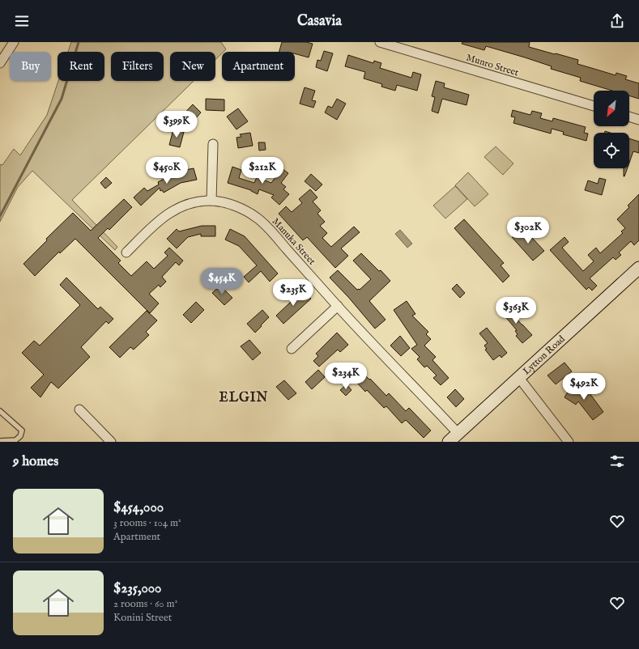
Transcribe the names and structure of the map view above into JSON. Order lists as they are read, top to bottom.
{
  "streets": {
    "main road": ["Lytton Road"],
    "street": ["Munro Street", "Manuka Street"]
  },
  "crossings": [
    ["Manuka Street", "Lytton Road"]
  ],
  "districts": ["ELGIN"],
  "north": "bottom left",
  "page": {
    "header": "Casavia",
    "chip": [
      "Buy",
      "Rent",
      "Filters",
      "New",
      "Apartment"
    ],
    "price": [
      "$399K",
      "$450K",
      "$212K",
      "$302K",
      "$454K",
      "$235K",
      "$363K",
      "$234K",
      "$492K"
    ],
    "heading": "9 homes",
    "list": [
      {
        "name": "$454,000",
        "note": "3 rooms · 104 m² · Apartment"
      },
      {
        "name": "$235,000",
        "note": "2 rooms · 60 m² · Konini Street"
      }
    ]
  }
}
